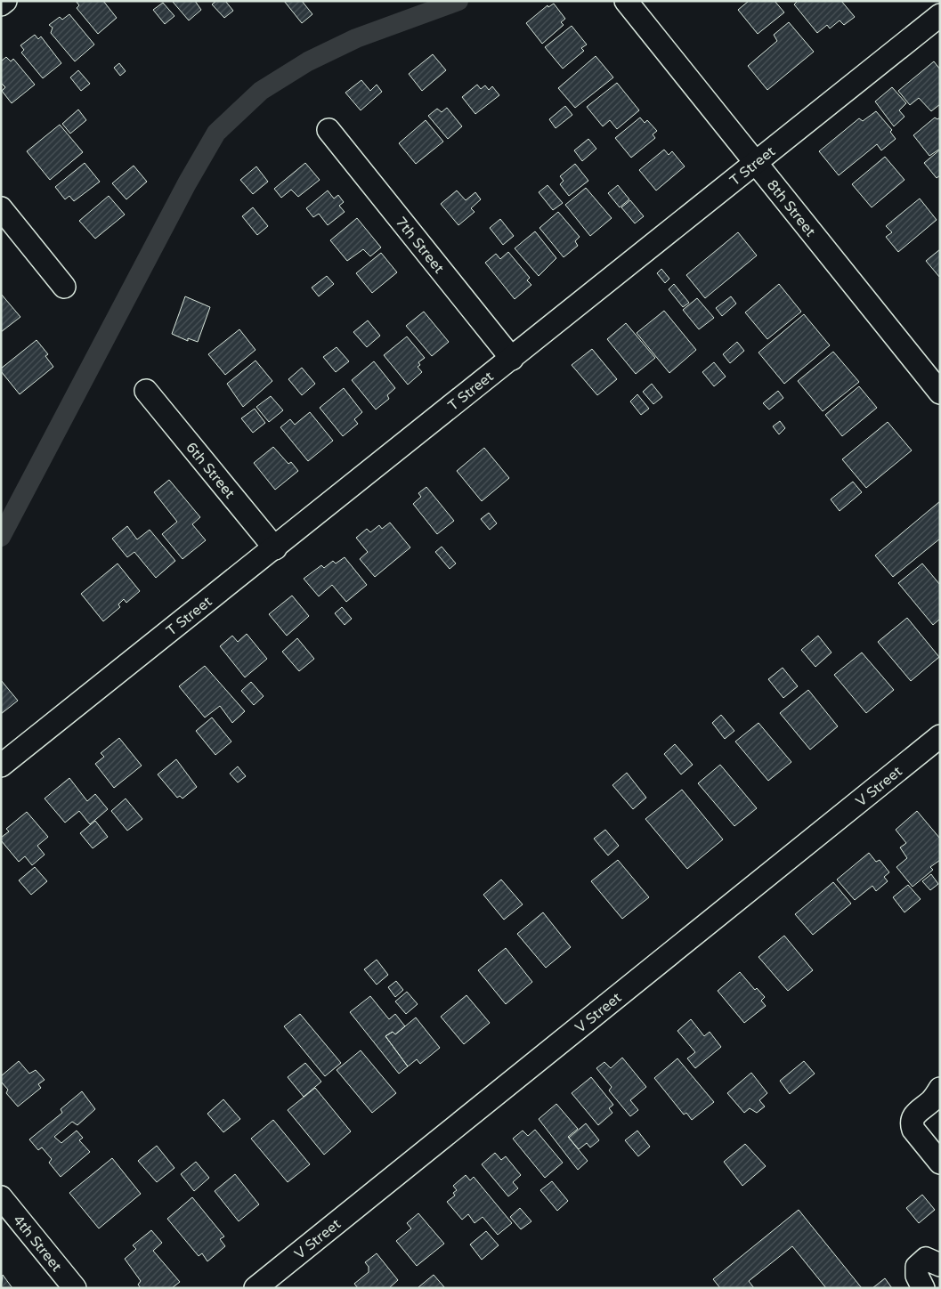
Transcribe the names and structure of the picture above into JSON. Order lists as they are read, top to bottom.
{
  "streets": {
    "street": [
      "T Street",
      "8th Street",
      "7th Street",
      "6th Street",
      "V Street",
      "4th Street"
    ]
  },
  "crossings": [
    ["T Street", "8th Street"],
    ["T Street", "7th Street"],
    ["T Street", "6th Street"]
  ]
}
